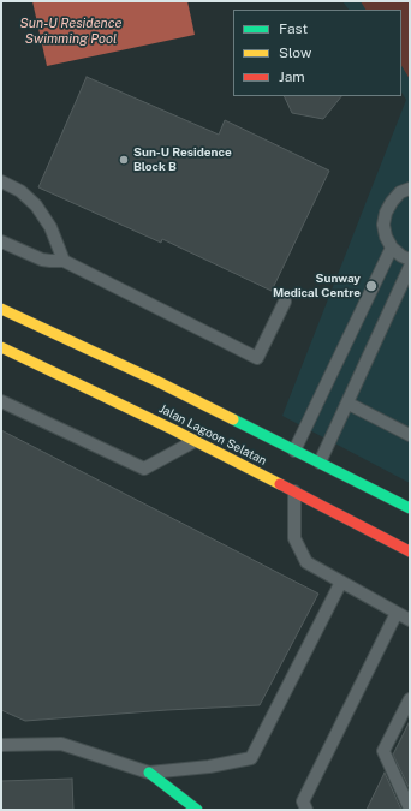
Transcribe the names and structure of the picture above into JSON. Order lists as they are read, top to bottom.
{
  "streets": {
    "main road": ["Jalan Lagoon Selatan"]
  },
  "water": ["Sun-U Residence Swimming Pool"],
  "places": ["Sun-U Residence Block B", "Sunway Medical Centre"],
  "legend": ["Fast", "Slow", "Jam"]
}
